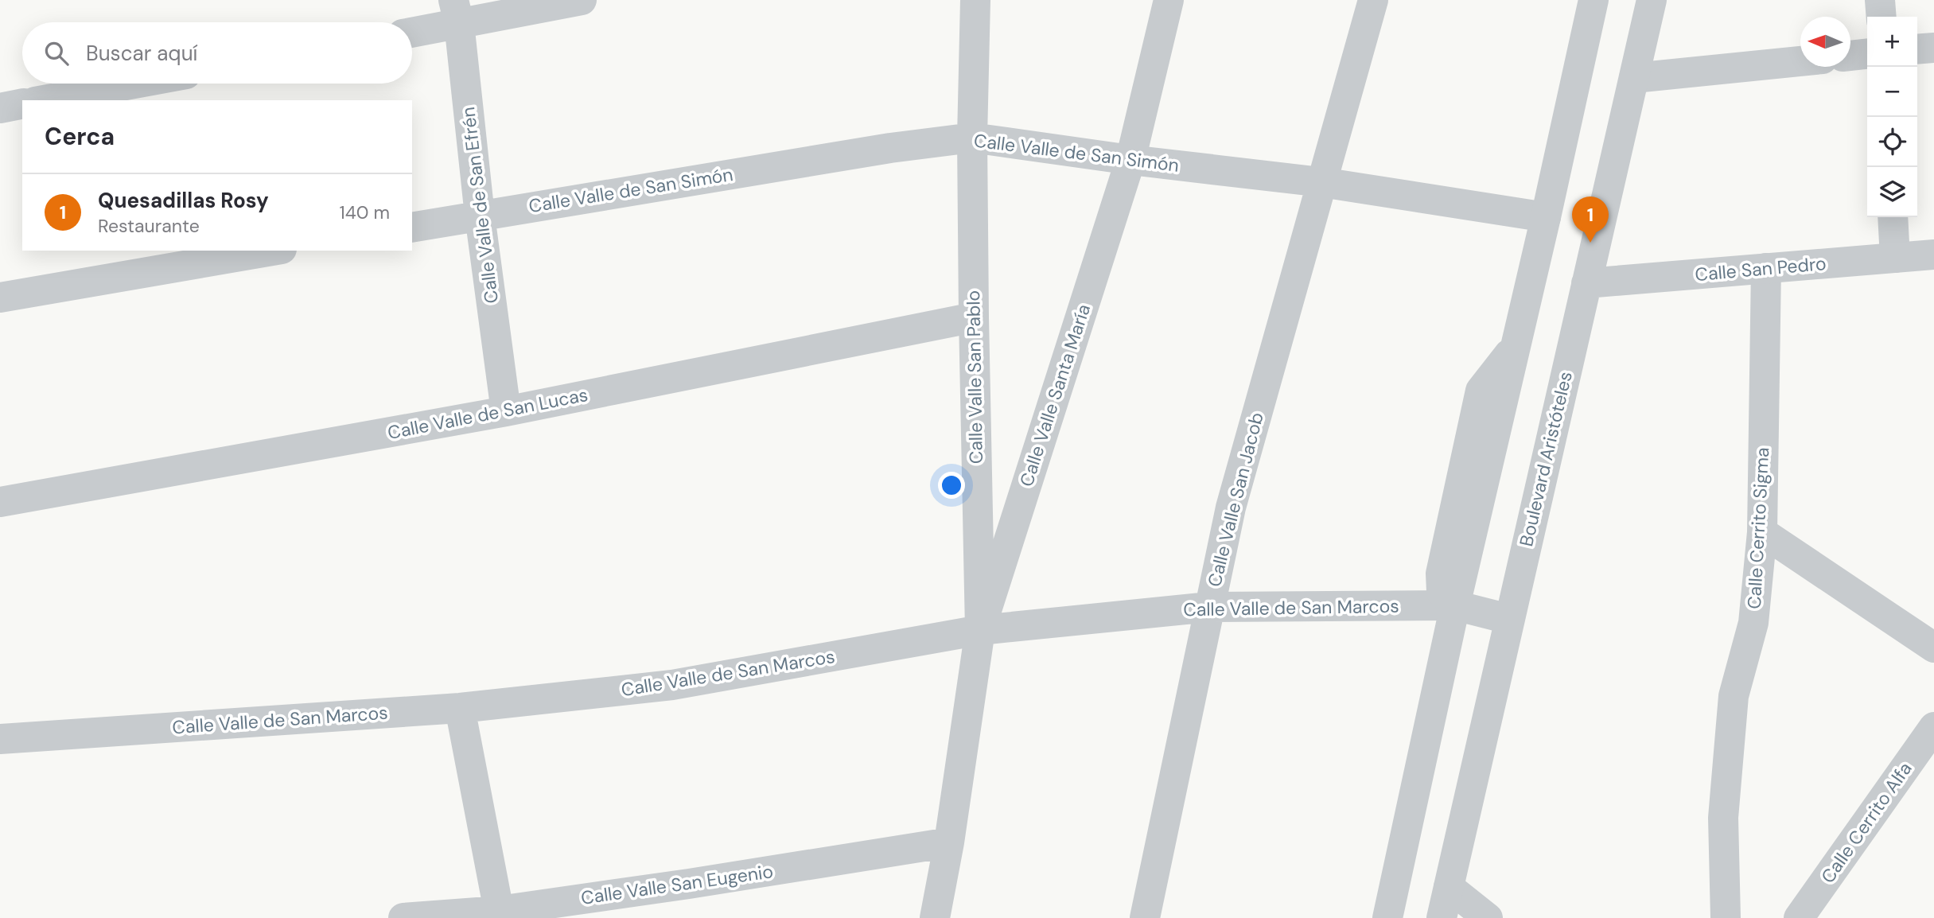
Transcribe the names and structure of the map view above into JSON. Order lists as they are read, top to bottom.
{
  "streets": {
    "street": [
      "Calle Valle de San Simón",
      "Calle Valle de San Efrén",
      "Calle San Pedro",
      "Calle Valle San Pablo",
      "Calle Valle Santa María",
      "Calle Valle de San Lucas",
      "Boulevard Aristóteles",
      "Calle Valle San Jacob",
      "Calle Cerrito Sigma",
      "Calle Valle de San Marcos",
      "Calle Cerrito Alfa",
      "Calle Valle San Eugenio"
    ]
  },
  "crossings": [
    ["Calle Valle de San Simón", "Calle Valle de San Efrén"],
    ["Calle Valle de San Simón", "Calle Valle San Pablo"],
    ["Calle Valle de San Simón", "Calle Valle Santa María"],
    ["Calle Valle de San Simón", "Calle Valle San Jacob"],
    ["Calle Valle de San Efrén", "Calle Valle de San Lucas"],
    ["Calle San Pedro", "Boulevard Aristóteles"],
    ["Calle San Pedro", "Calle Cerrito Sigma"],
    ["Calle Valle San Pablo", "Calle Valle Santa María"],
    ["Calle Valle San Pablo", "Calle Valle de San Lucas"],
    ["Calle Valle San Pablo", "Calle Valle de San Marcos"],
    ["Calle Valle San Pablo", "Calle Valle San Eugenio"],
    ["Calle Valle Santa María", "Calle Valle de San Marcos"],
    ["Boulevard Aristóteles", "Calle Valle de San Marcos"],
    ["Calle Valle San Jacob", "Calle Valle de San Marcos"]
  ],
  "north": "left",
  "page": {
    "map_buttons": ["+", "−"],
    "search": "Buscar aquí",
    "heading": "Cerca",
    "list": [
      {
        "mark": "1",
        "name": "Quesadillas Rosy",
        "note": "Restaurante",
        "value": "140 m"
      }
    ],
    "pins": "1"
  }
}
